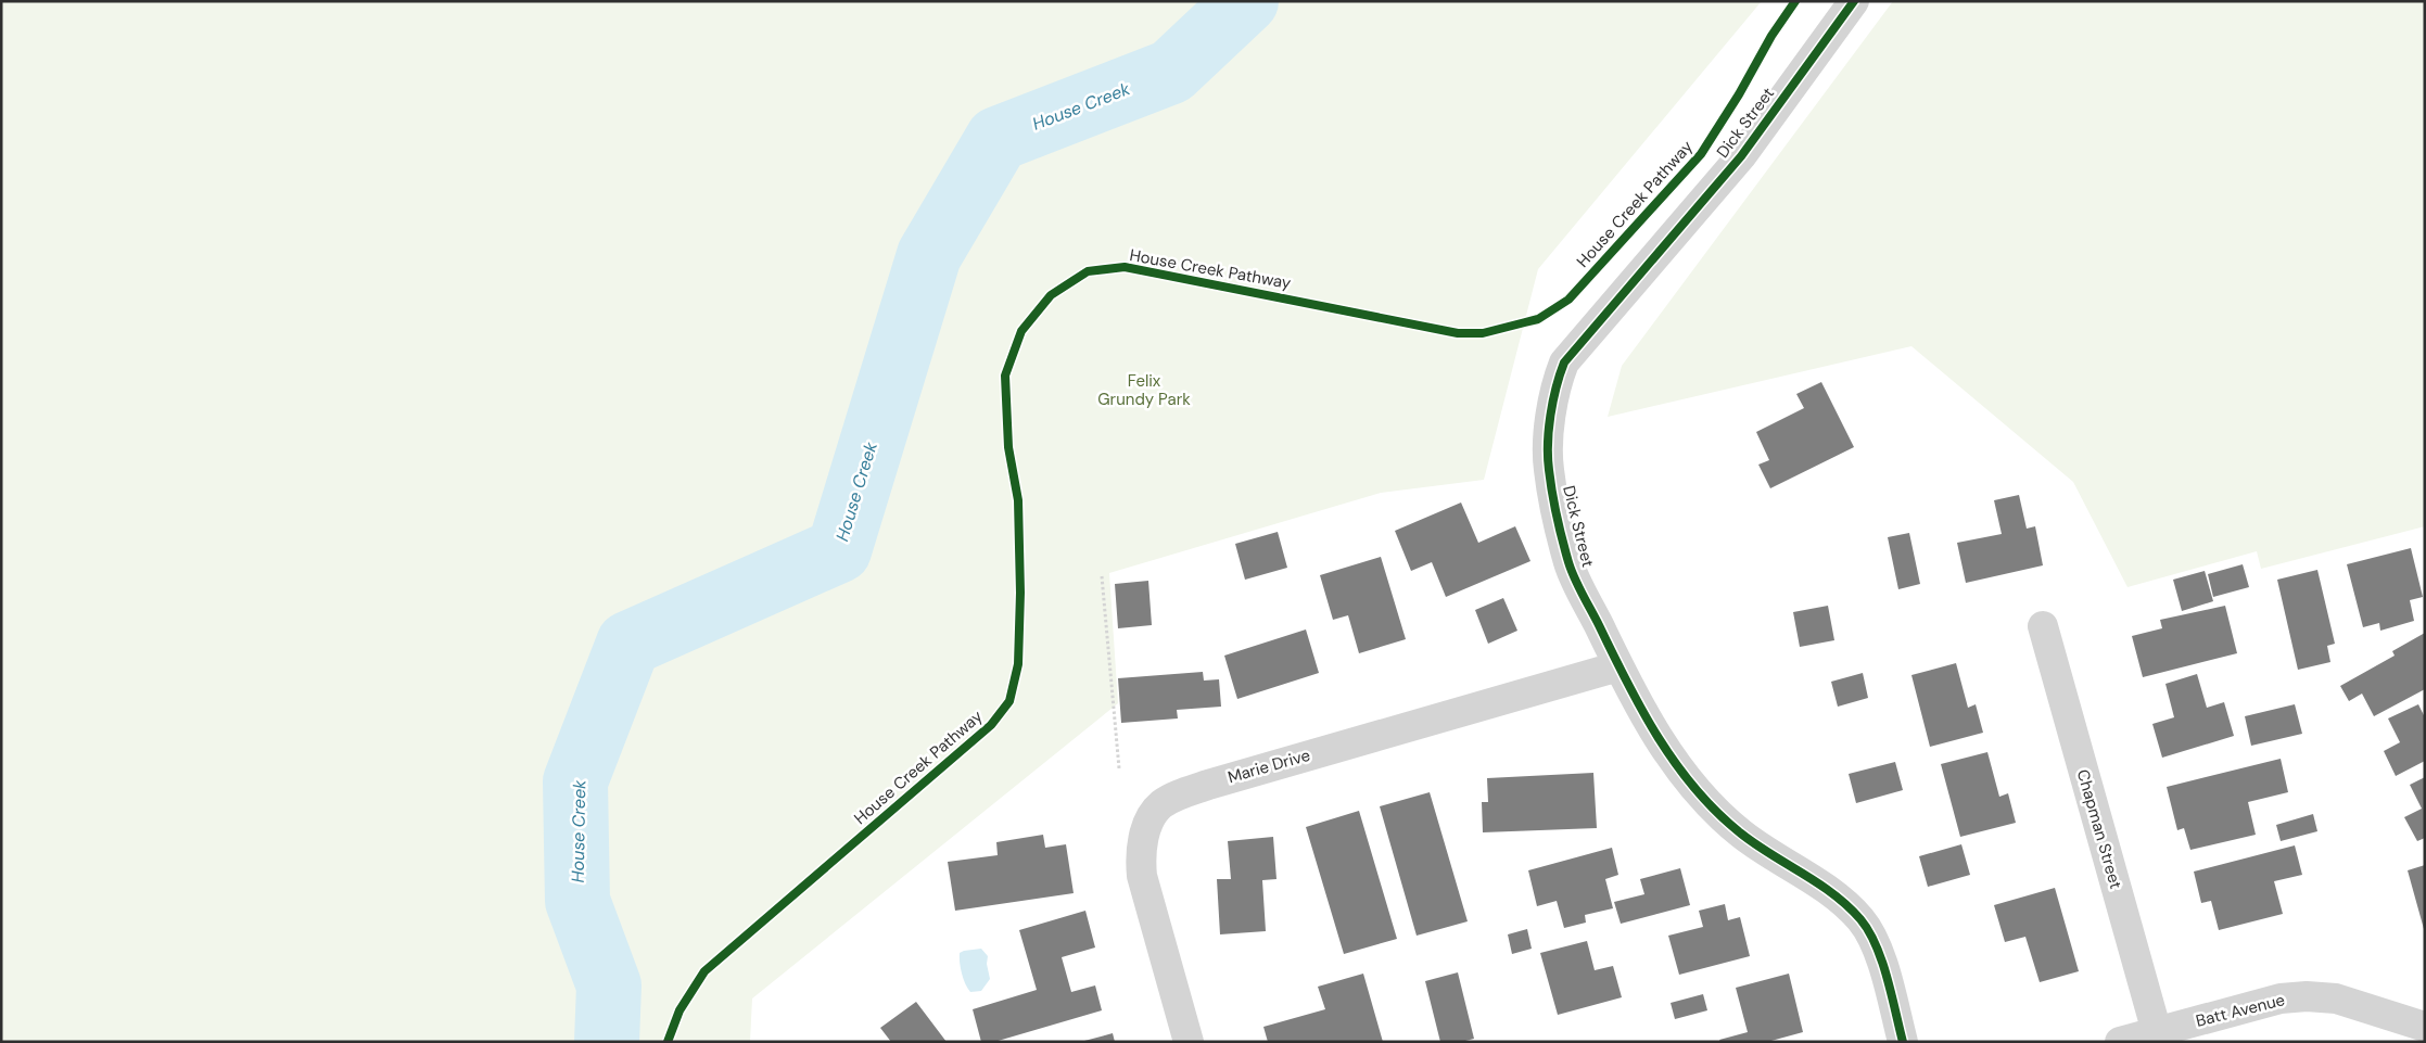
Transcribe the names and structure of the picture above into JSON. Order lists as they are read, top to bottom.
{
  "streets": {
    "street": [
      "Dick Street",
      "Marie Drive",
      "Chapman Street",
      "Batt Avenue"
    ],
    "cycle path": ["House Creek Pathway"]
  },
  "crossings": [
    ["Dick Street", "Marie Drive"],
    ["Chapman Street", "Batt Avenue"]
  ],
  "water": ["House Creek"],
  "parks": ["Felix Grundy Park"]
}
